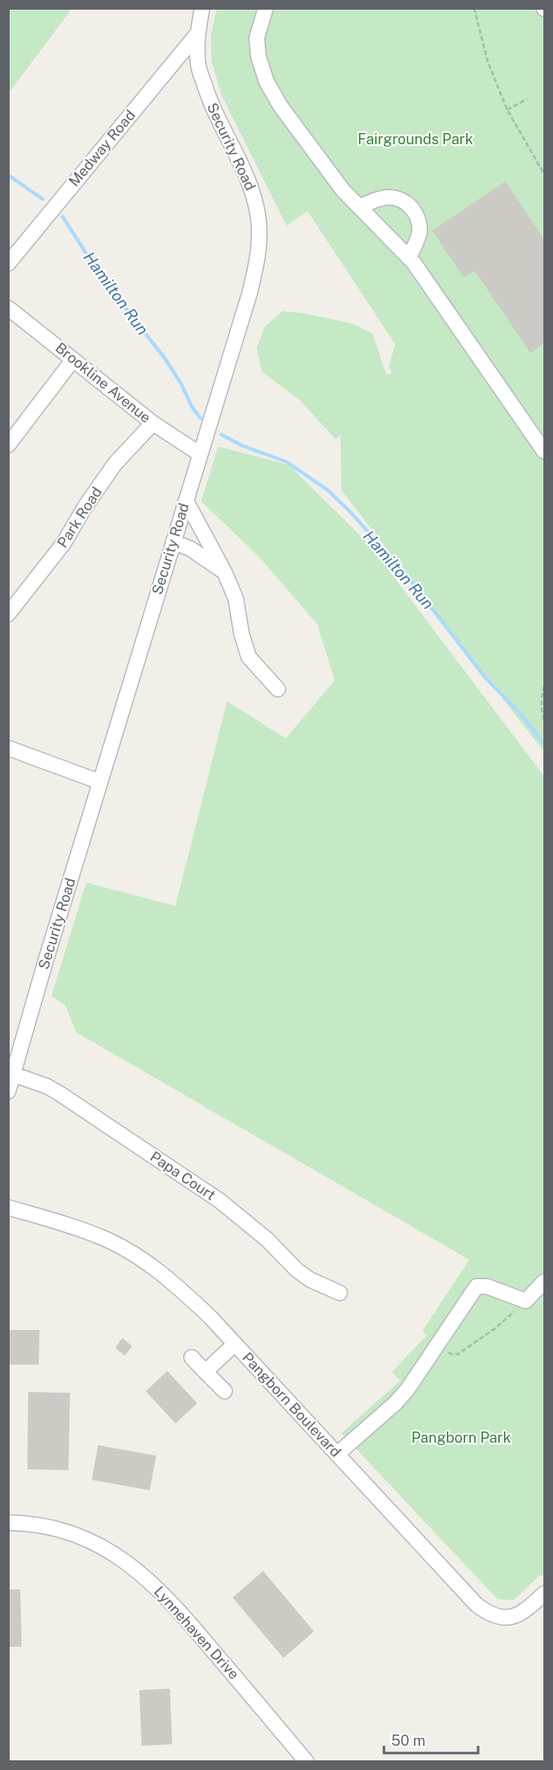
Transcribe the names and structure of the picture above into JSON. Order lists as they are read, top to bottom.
{
  "streets": {
    "street": [
      "Security Road",
      "Medway Road",
      "Brookline Avenue",
      "Park Road",
      "Papa Court",
      "Pangborn Boulevard",
      "Lynnehaven Drive"
    ]
  },
  "crossings": [
    ["Security Road", "Medway Road"],
    ["Security Road", "Brookline Avenue"],
    ["Security Road", "Papa Court"],
    ["Brookline Avenue", "Park Road"]
  ],
  "water": ["Hamilton Run"],
  "parks": ["Fairgrounds Park", "Pangborn Park"],
  "scale_bar": "50 m"
}
